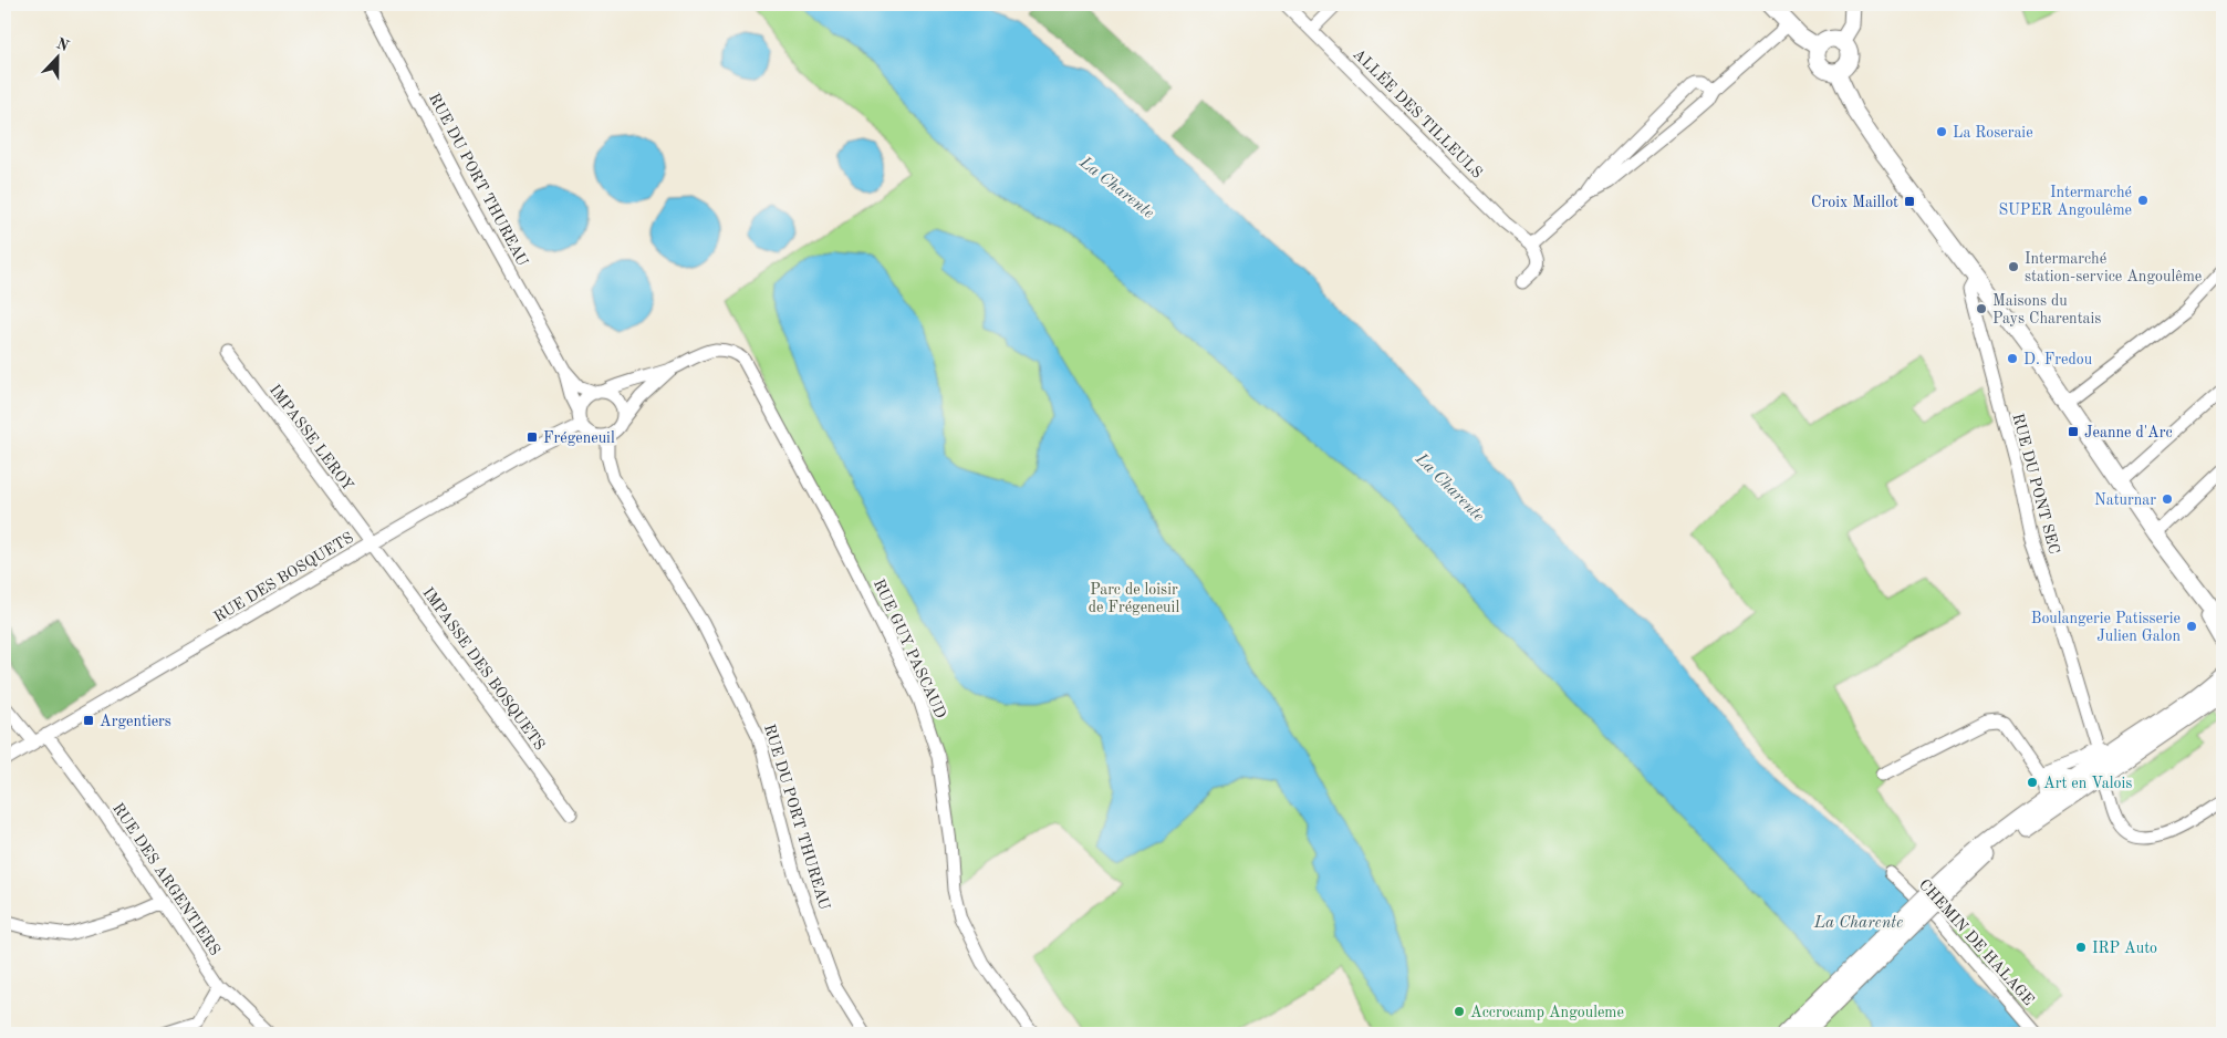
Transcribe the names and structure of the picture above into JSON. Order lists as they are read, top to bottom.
{
  "streets": {
    "street": [
      "ALLÉE DES TILLEULS",
      "RUE DU PORT THUREAU",
      "IMPASSE LEROY",
      "RUE DU PONT SEC",
      "RUE DES BOSQUETS",
      "RUE GUY PASCAUD",
      "IMPASSE DES BOSQUETS",
      "RUE DES ARGENTIERS",
      "CHEMIN DE HALAGE"
    ]
  },
  "crossings": [
    ["RUE DU PORT THUREAU", "RUE DES BOSQUETS"],
    ["RUE DU PORT THUREAU", "RUE GUY PASCAUD"],
    ["IMPASSE LEROY", "RUE DES BOSQUETS"],
    ["IMPASSE LEROY", "IMPASSE DES BOSQUETS"],
    ["RUE DES BOSQUETS", "RUE GUY PASCAUD"],
    ["RUE DES BOSQUETS", "IMPASSE DES BOSQUETS"],
    ["RUE DES BOSQUETS", "RUE DES ARGENTIERS"]
  ],
  "water": ["La Charente"],
  "parks": ["Parc de loisir de Frégeneuil"],
  "places": {
    "other": [
      "La Roseraie",
      "Intermarché SUPER Angoulême",
      "Intermarché station-service Angoulême",
      "Maisons du Pays Charentais",
      "D. Fredou",
      "Naturnar",
      "Boulangerie Patisserie Julien Galon",
      "Art en Valois",
      "IRP Auto",
      "Accrocamp Angouleme"
    ],
    "transit": [
      "Croix Maillot",
      "Jeanne d'Arc",
      "Frégeneuil",
      "Argentiers"
    ]
  },
  "north": "top"
}
